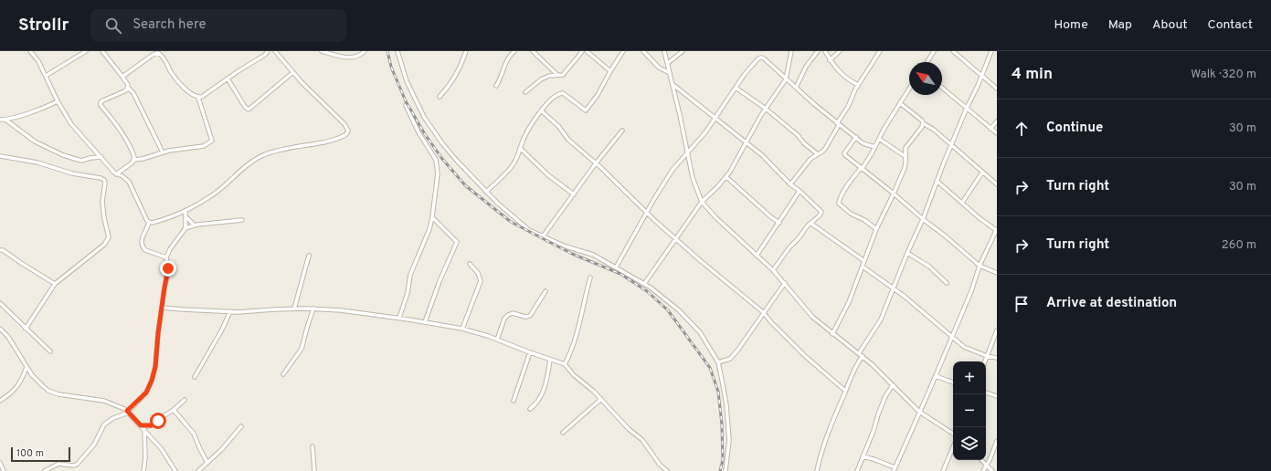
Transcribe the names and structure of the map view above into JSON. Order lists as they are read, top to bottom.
{
  "scale_bar": "100 m",
  "north": "top left",
  "page": {
    "header": "Strollr",
    "search": "Search here",
    "nav": [
      "Home",
      "Map",
      "About",
      "Contact"
    ],
    "heading": ["4 min", "Walk · 320 m"],
    "list": [
      ["Continue", "30 m"],
      ["Turn right", "30 m"],
      ["Turn right", "260 m"],
      "Arrive at destination"
    ],
    "map_buttons": ["+", "−"],
    "scale": "100 m"
  }
}
